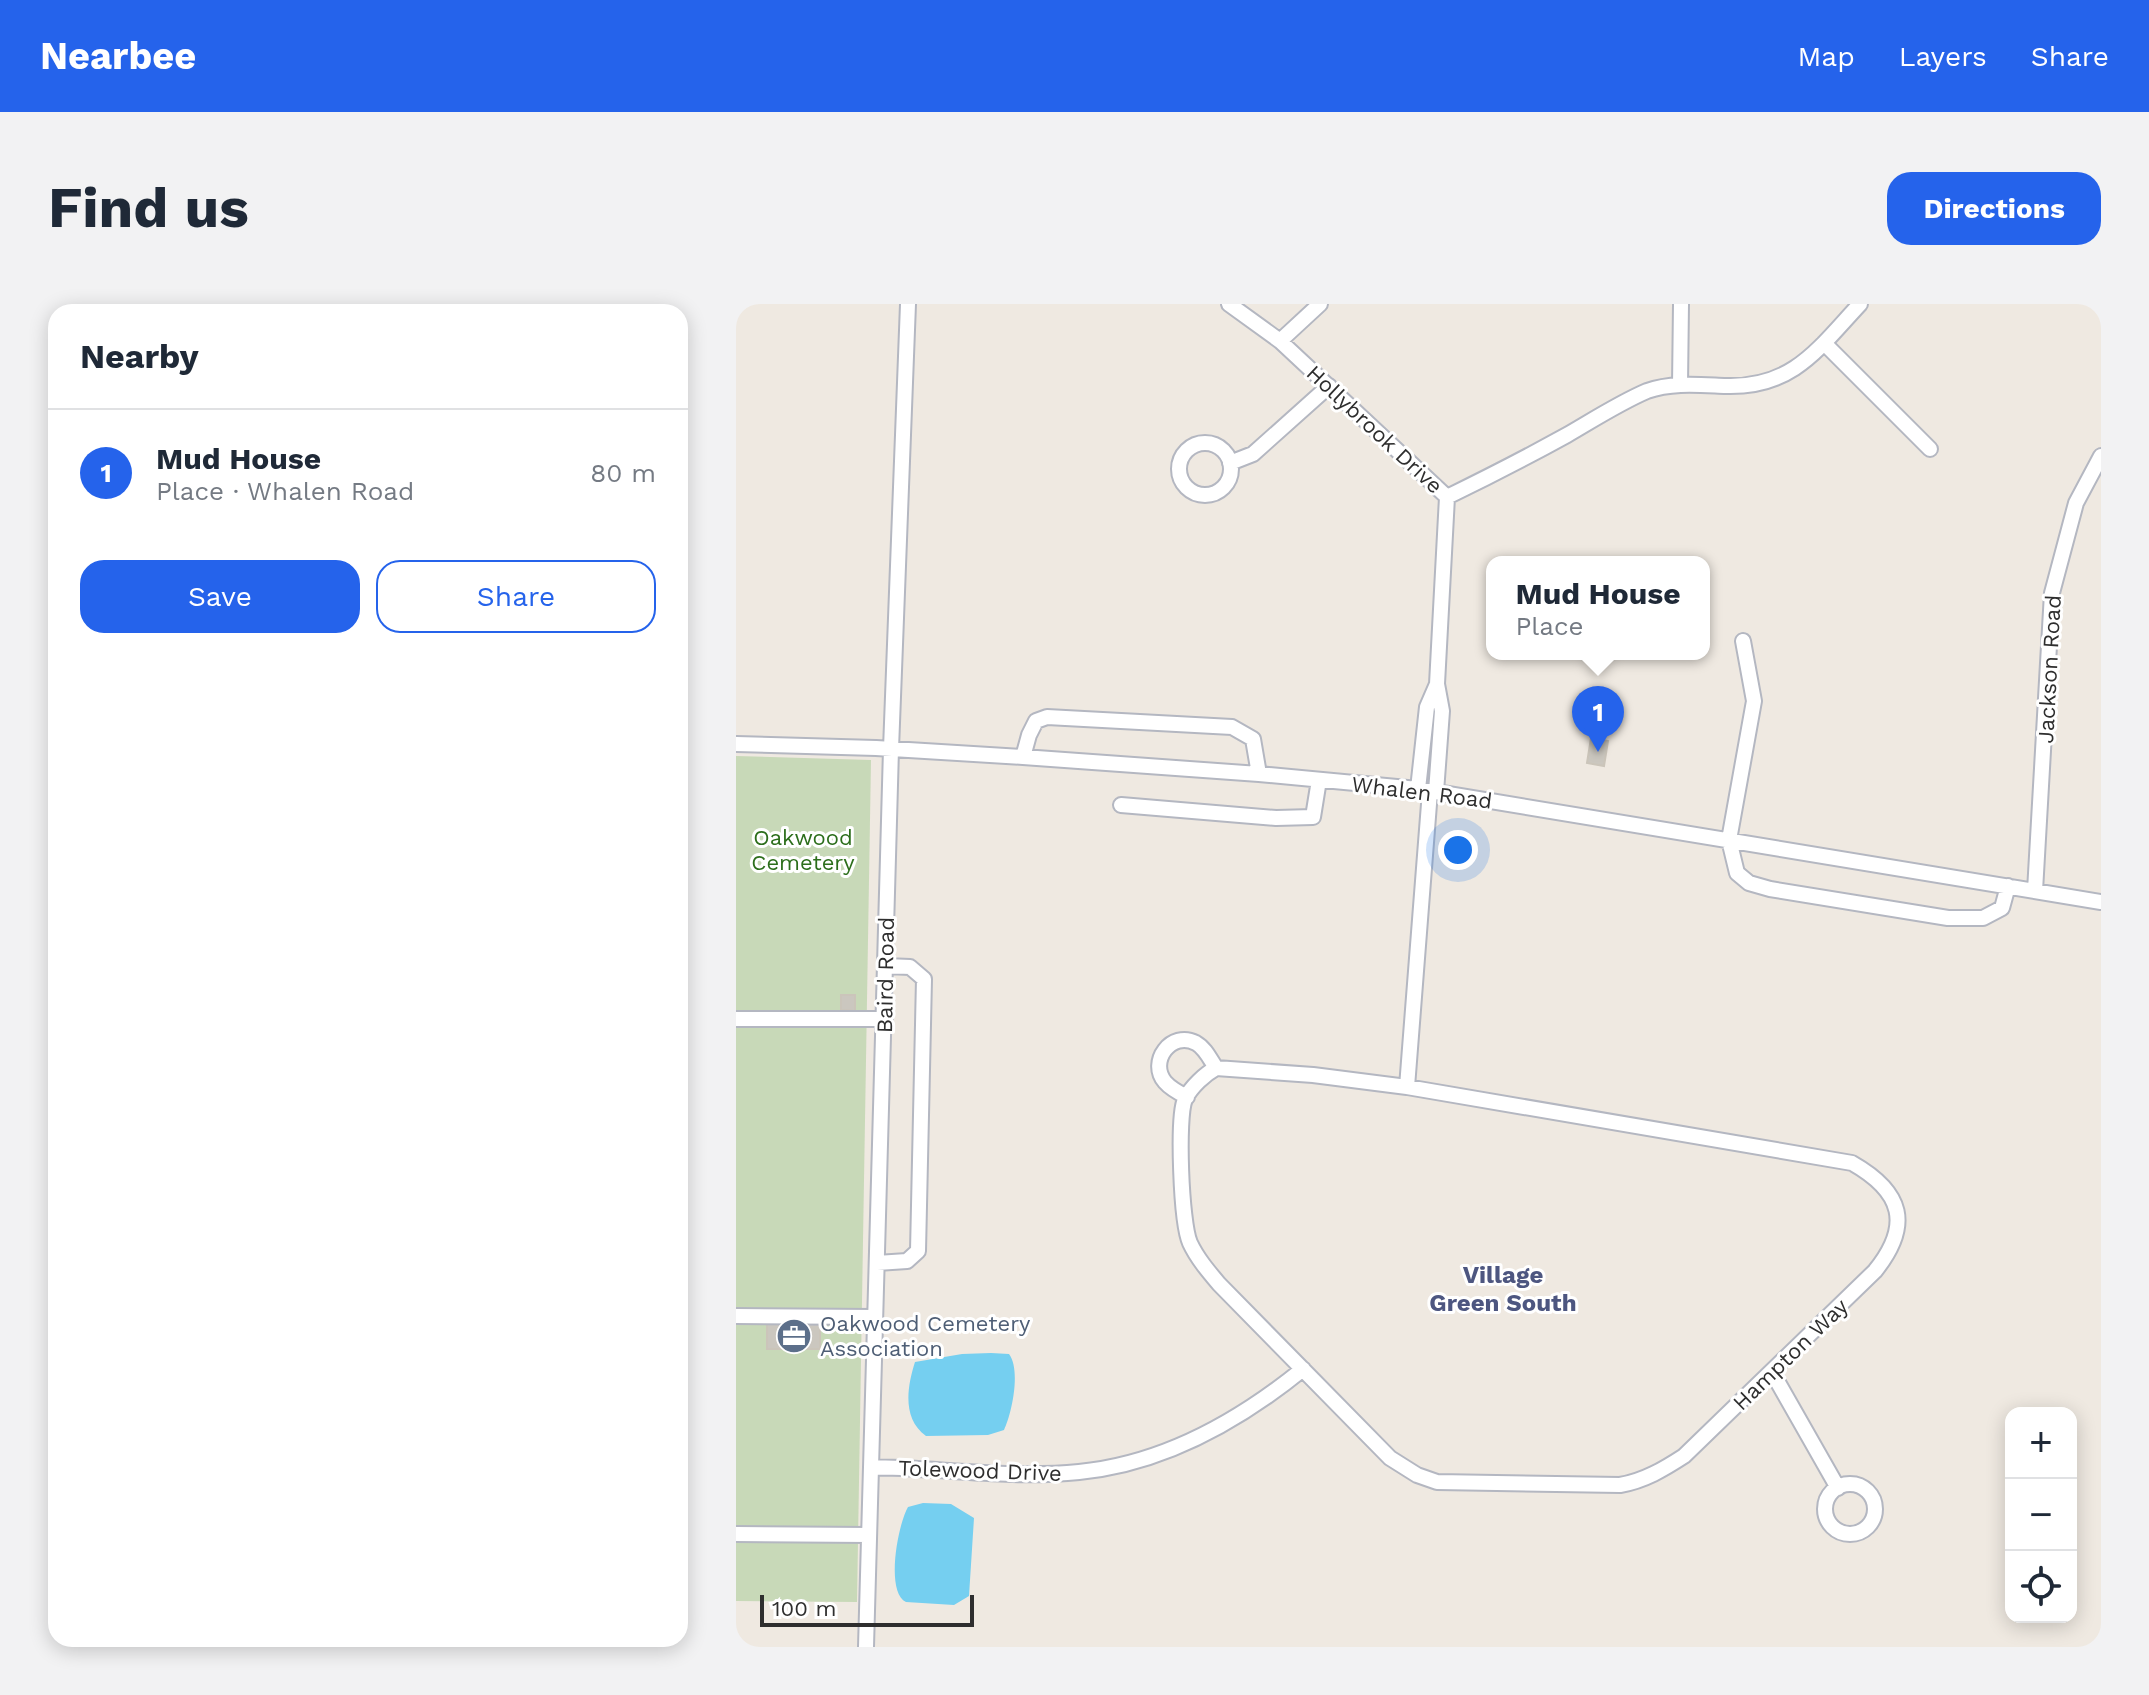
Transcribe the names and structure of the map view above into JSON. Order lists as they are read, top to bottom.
{
  "streets": {
    "street": [
      "Hollybrook Drive",
      "Jackson Road",
      "Whalen Road",
      "Baird Road",
      "Hampton Way",
      "Tolewood Drive"
    ]
  },
  "crossings": [
    ["Hollybrook Drive", "Whalen Road"],
    ["Hollybrook Drive", "Hampton Way"],
    ["Jackson Road", "Whalen Road"],
    ["Whalen Road", "Baird Road"],
    ["Baird Road", "Tolewood Drive"],
    ["Hampton Way", "Tolewood Drive"]
  ],
  "districts": ["Village Green South"],
  "parks": ["Oakwood Cemetery"],
  "places": {
    "office": ["Oakwood Cemetery Association"]
  },
  "scale_bar": "100 m",
  "page": {
    "header": "Nearbee",
    "nav": ["Map", "Layers", "Share"],
    "buttons": [
      "Directions",
      ["Save", "Share"]
    ],
    "title": "Find us",
    "heading": "Nearby",
    "list": [
      {
        "mark": "1",
        "name": "Mud House",
        "note": "Place · Whalen Road",
        "value": "80 m"
      }
    ],
    "popup": ["Mud House", "Place"],
    "pins": "1",
    "map_buttons": ["+", "−"],
    "scale": "100 m"
  }
}
